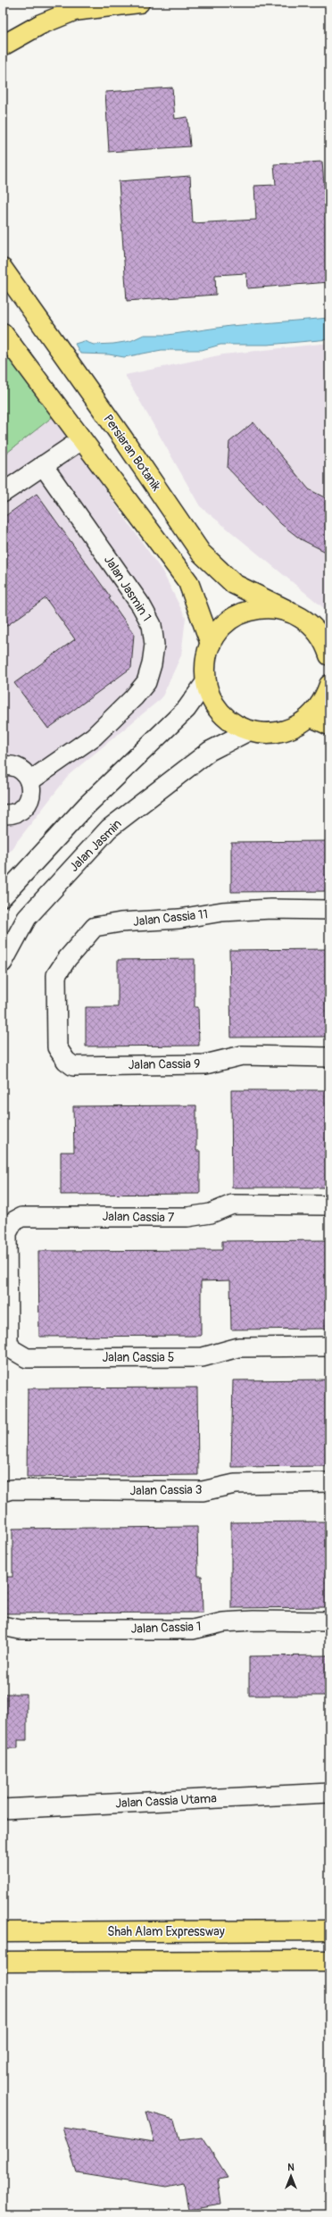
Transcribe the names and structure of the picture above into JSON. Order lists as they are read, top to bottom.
{
  "streets": {
    "main road": ["Persiaran Botanik", "Shah Alam Expressway"],
    "street": [
      "Jalan Jasmin 1",
      "Jalan Jasmin",
      "Jalan Cassia 11",
      "Jalan Cassia 9",
      "Jalan Cassia 7",
      "Jalan Cassia 5",
      "Jalan Cassia 3",
      "Jalan Cassia 1",
      "Jalan Cassia Utama"
    ]
  },
  "crossings": [
    ["Jalan Cassia 11", "Jalan Cassia 9"],
    ["Jalan Cassia 7", "Jalan Cassia 5"]
  ],
  "north": "top"
}
